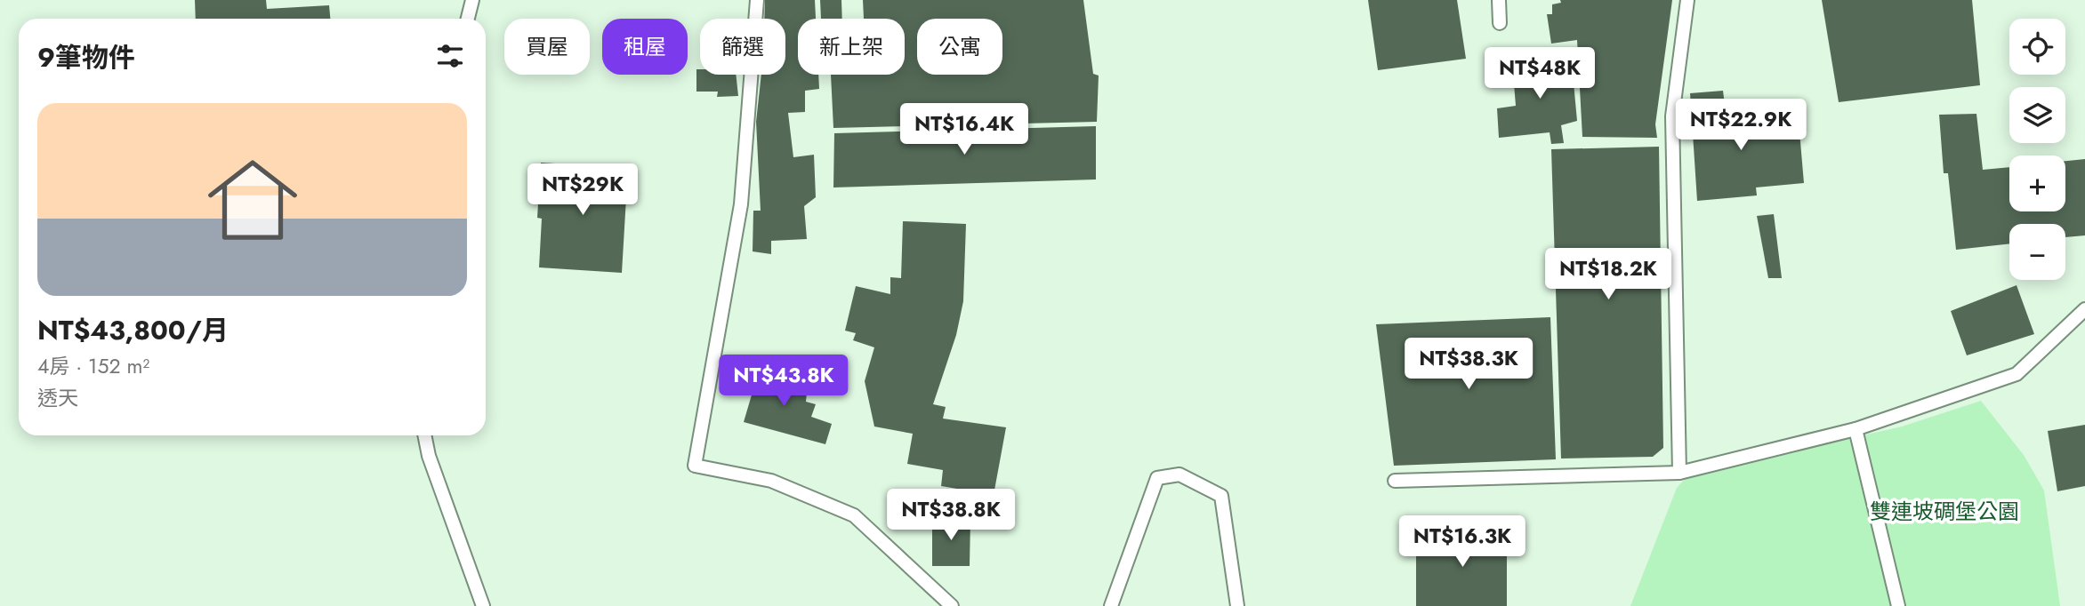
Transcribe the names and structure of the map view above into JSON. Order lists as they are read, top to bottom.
{
  "parks": ["雙連坡碉堡公園"],
  "page": {
    "map_buttons": ["+", "−"],
    "chip": [
      "買屋",
      "租屋",
      "篩選",
      "新上架",
      "公寓"
    ],
    "heading": "9筆物件",
    "price": [
      "NT$48K",
      "NT$22.9K",
      "NT$16.4K",
      "NT$29K",
      "NT$18.2K",
      "NT$38.3K",
      "NT$43.8K",
      "NT$38.8K",
      "NT$16.3K"
    ],
    "list": [
      {
        "name": "NT$43,800/月",
        "note": "4房 · 152 m² · 透天"
      }
    ]
  }
}
